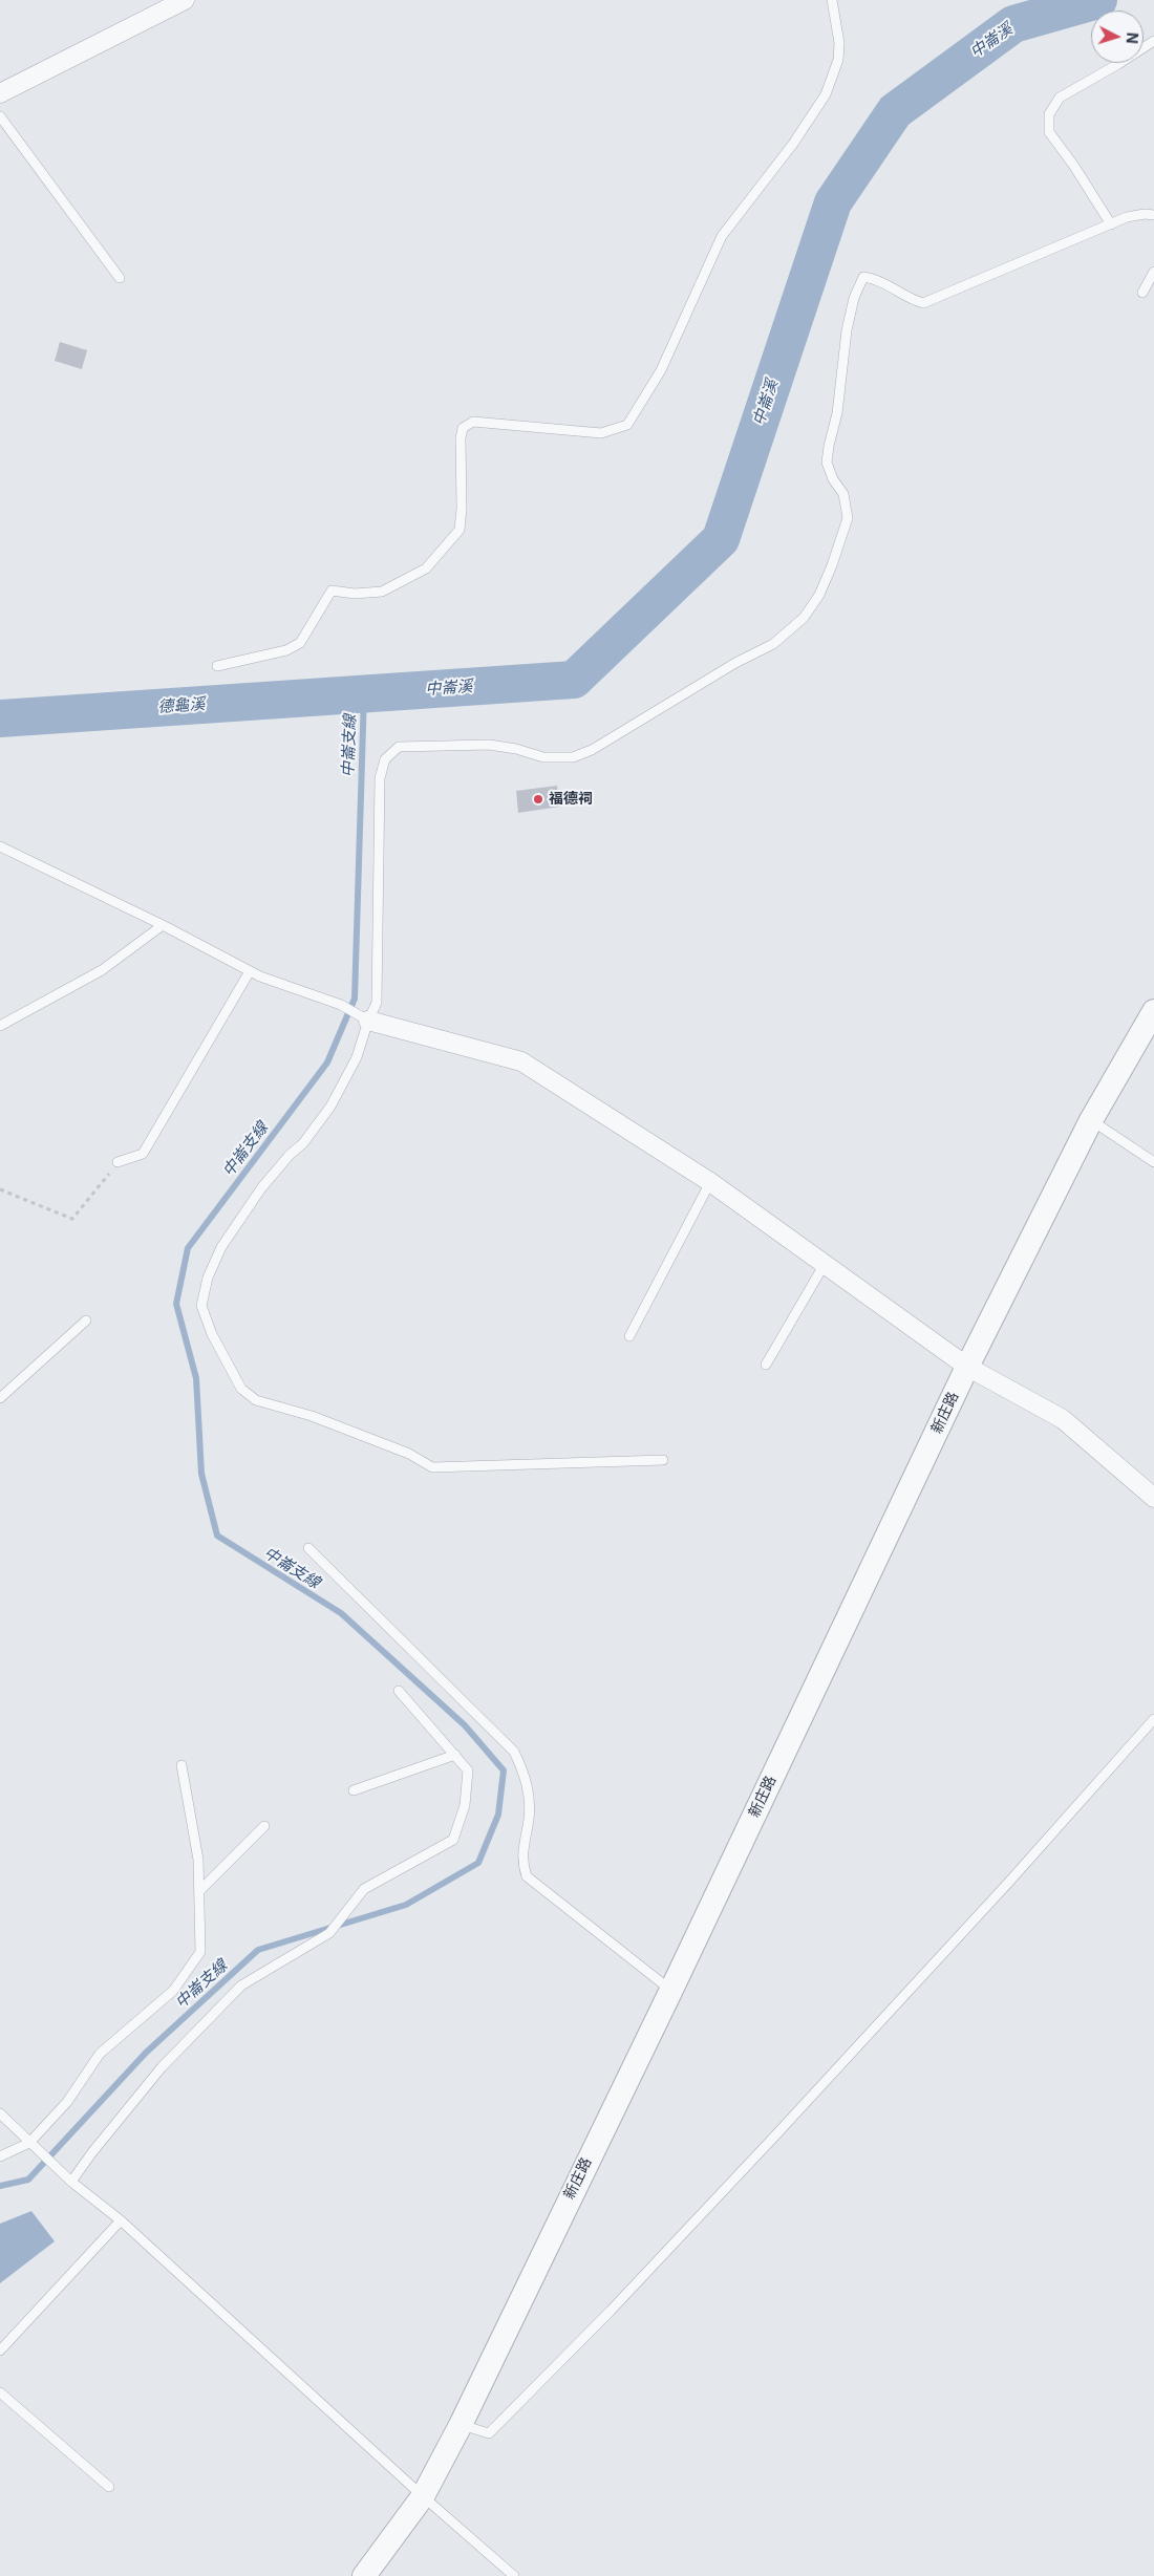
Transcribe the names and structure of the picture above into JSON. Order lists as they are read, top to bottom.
{
  "streets": {
    "street": ["新庄路"]
  },
  "water": ["中崙溪", "德龜溪", "中崙支線"],
  "places": ["福德祠"],
  "north": "right"
}
